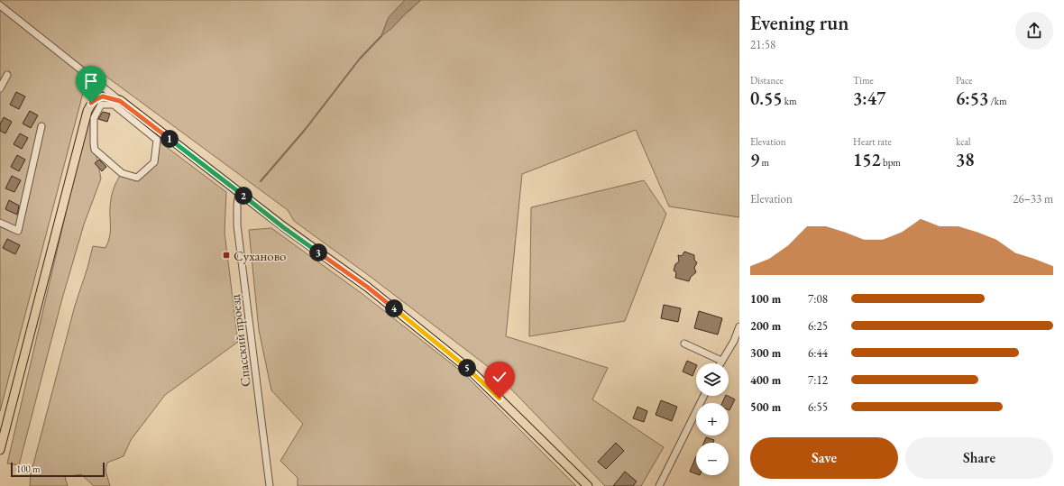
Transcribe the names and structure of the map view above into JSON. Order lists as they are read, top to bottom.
{
  "streets": {
    "street": ["Спасский проезд"]
  },
  "places": {
    "transit": ["Суханово"]
  },
  "scale_bar": "100 m",
  "page": {
    "heading": ["Evening run", "21:58"],
    "stats": [
      ["Distance", "0.55 km"],
      ["Time", "3:47"],
      ["Pace", "6:53 /km"],
      ["Elevation", "9 m"],
      ["Heart rate", "152 bpm"],
      ["kcal", "38"]
    ],
    "pins": [
      "1",
      "2",
      "3",
      "4",
      "5"
    ],
    "chart": ["Elevation", "26–33 m"],
    "list": [
      {
        "name": "100 m",
        "note": "7:08"
      },
      {
        "name": "200 m",
        "note": "6:25"
      },
      {
        "name": "300 m",
        "note": "6:44"
      },
      {
        "name": "400 m",
        "note": "7:12"
      },
      {
        "name": "500 m",
        "note": "6:55"
      }
    ],
    "map_buttons": ["+", "−"],
    "buttons": ["Save", "Share"],
    "scale": "100 m"
  }
}
